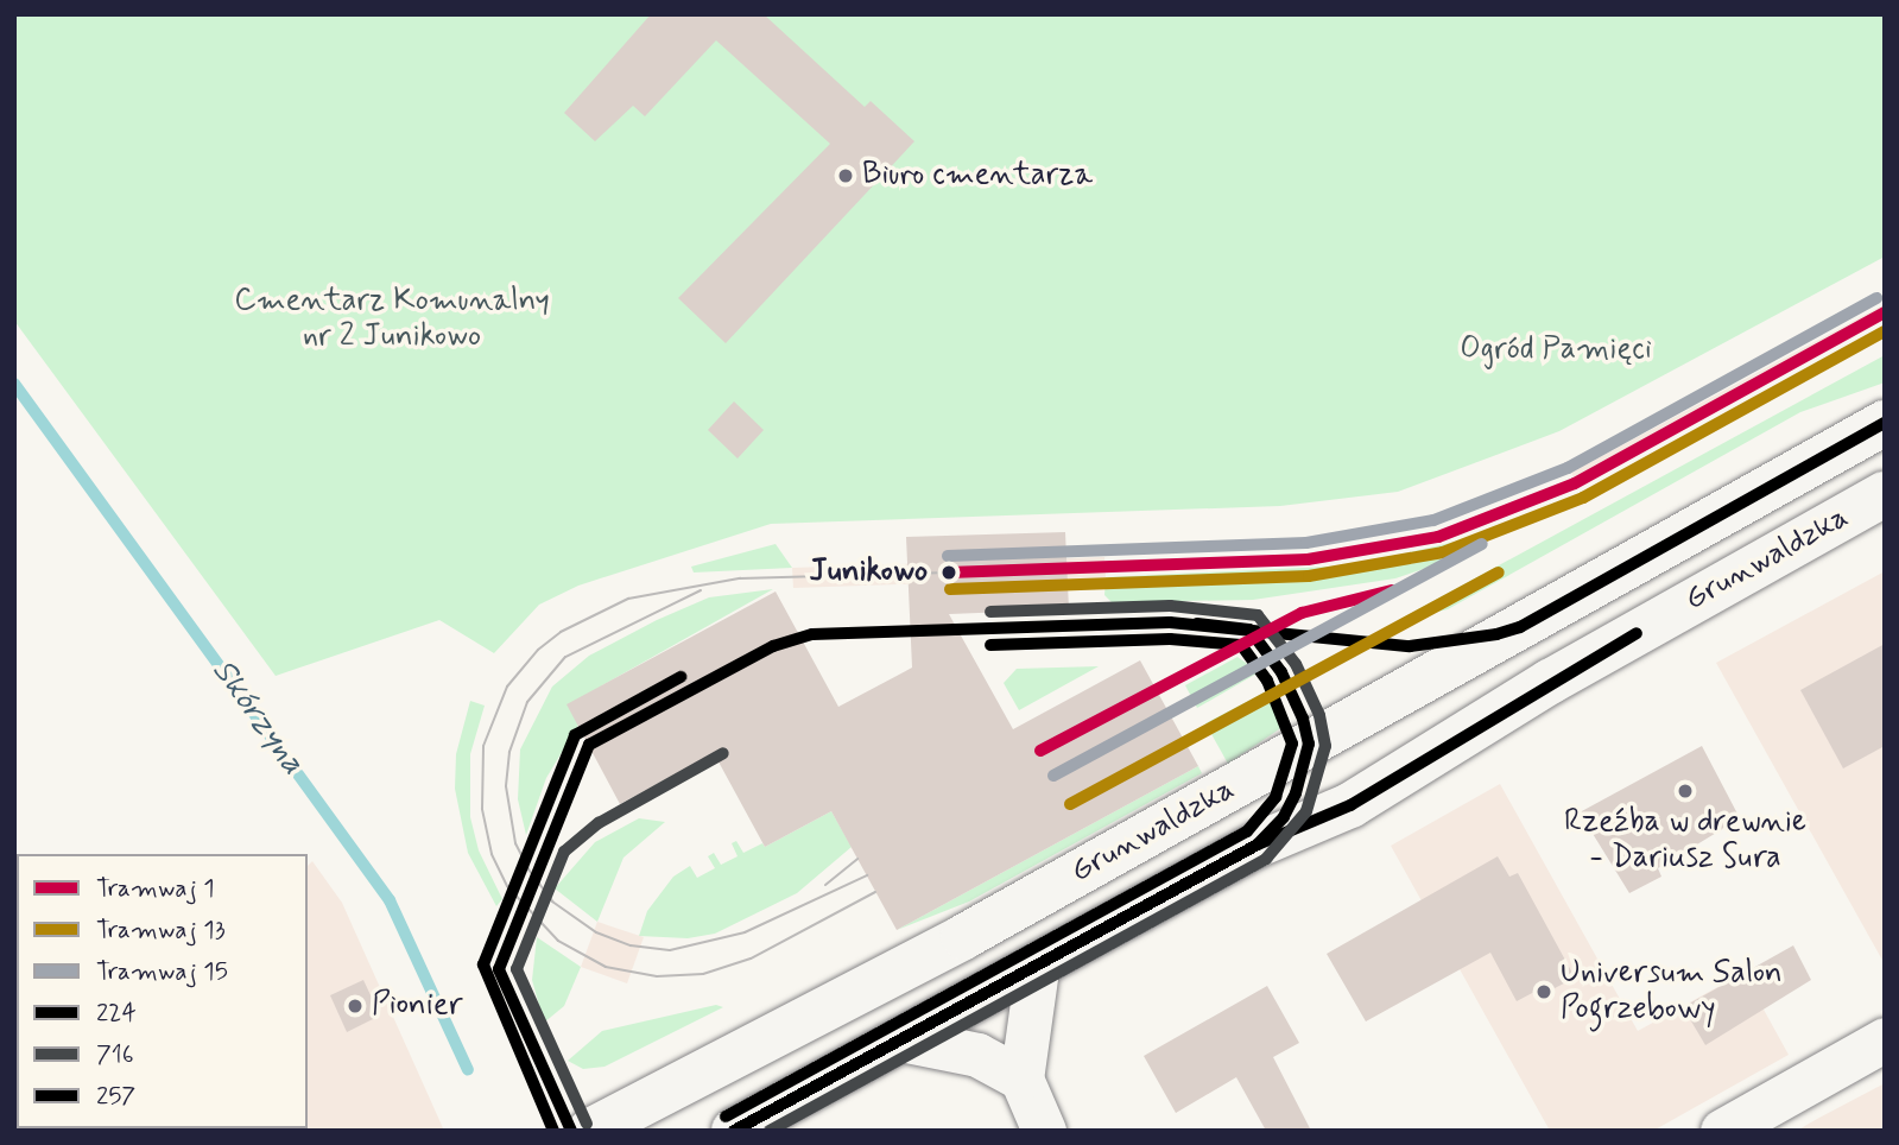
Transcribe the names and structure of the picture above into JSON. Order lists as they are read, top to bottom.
{
  "streets": {
    "street": ["Grunwaldzka"]
  },
  "water": ["Skórzyna"],
  "parks": ["Cmentarz Komunalny nr 2 Junikowo", "Ogród Pamięci"],
  "places": [
    "Biuro cmentarza",
    "Junikowo",
    "Rzeźba w drewnie - Dariusz Sura",
    "Universum Salon Pogrzebowy",
    "Pionier"
  ],
  "lines": [
    "tram line 15",
    "tram line 1",
    "tram line 13",
    "transit line 224",
    "transit line 716",
    "transit line 257"
  ],
  "legend": [
    "Tramwaj 1",
    "Tramwaj 13",
    "Tramwaj 15",
    "224",
    "716",
    "257"
  ]
}
